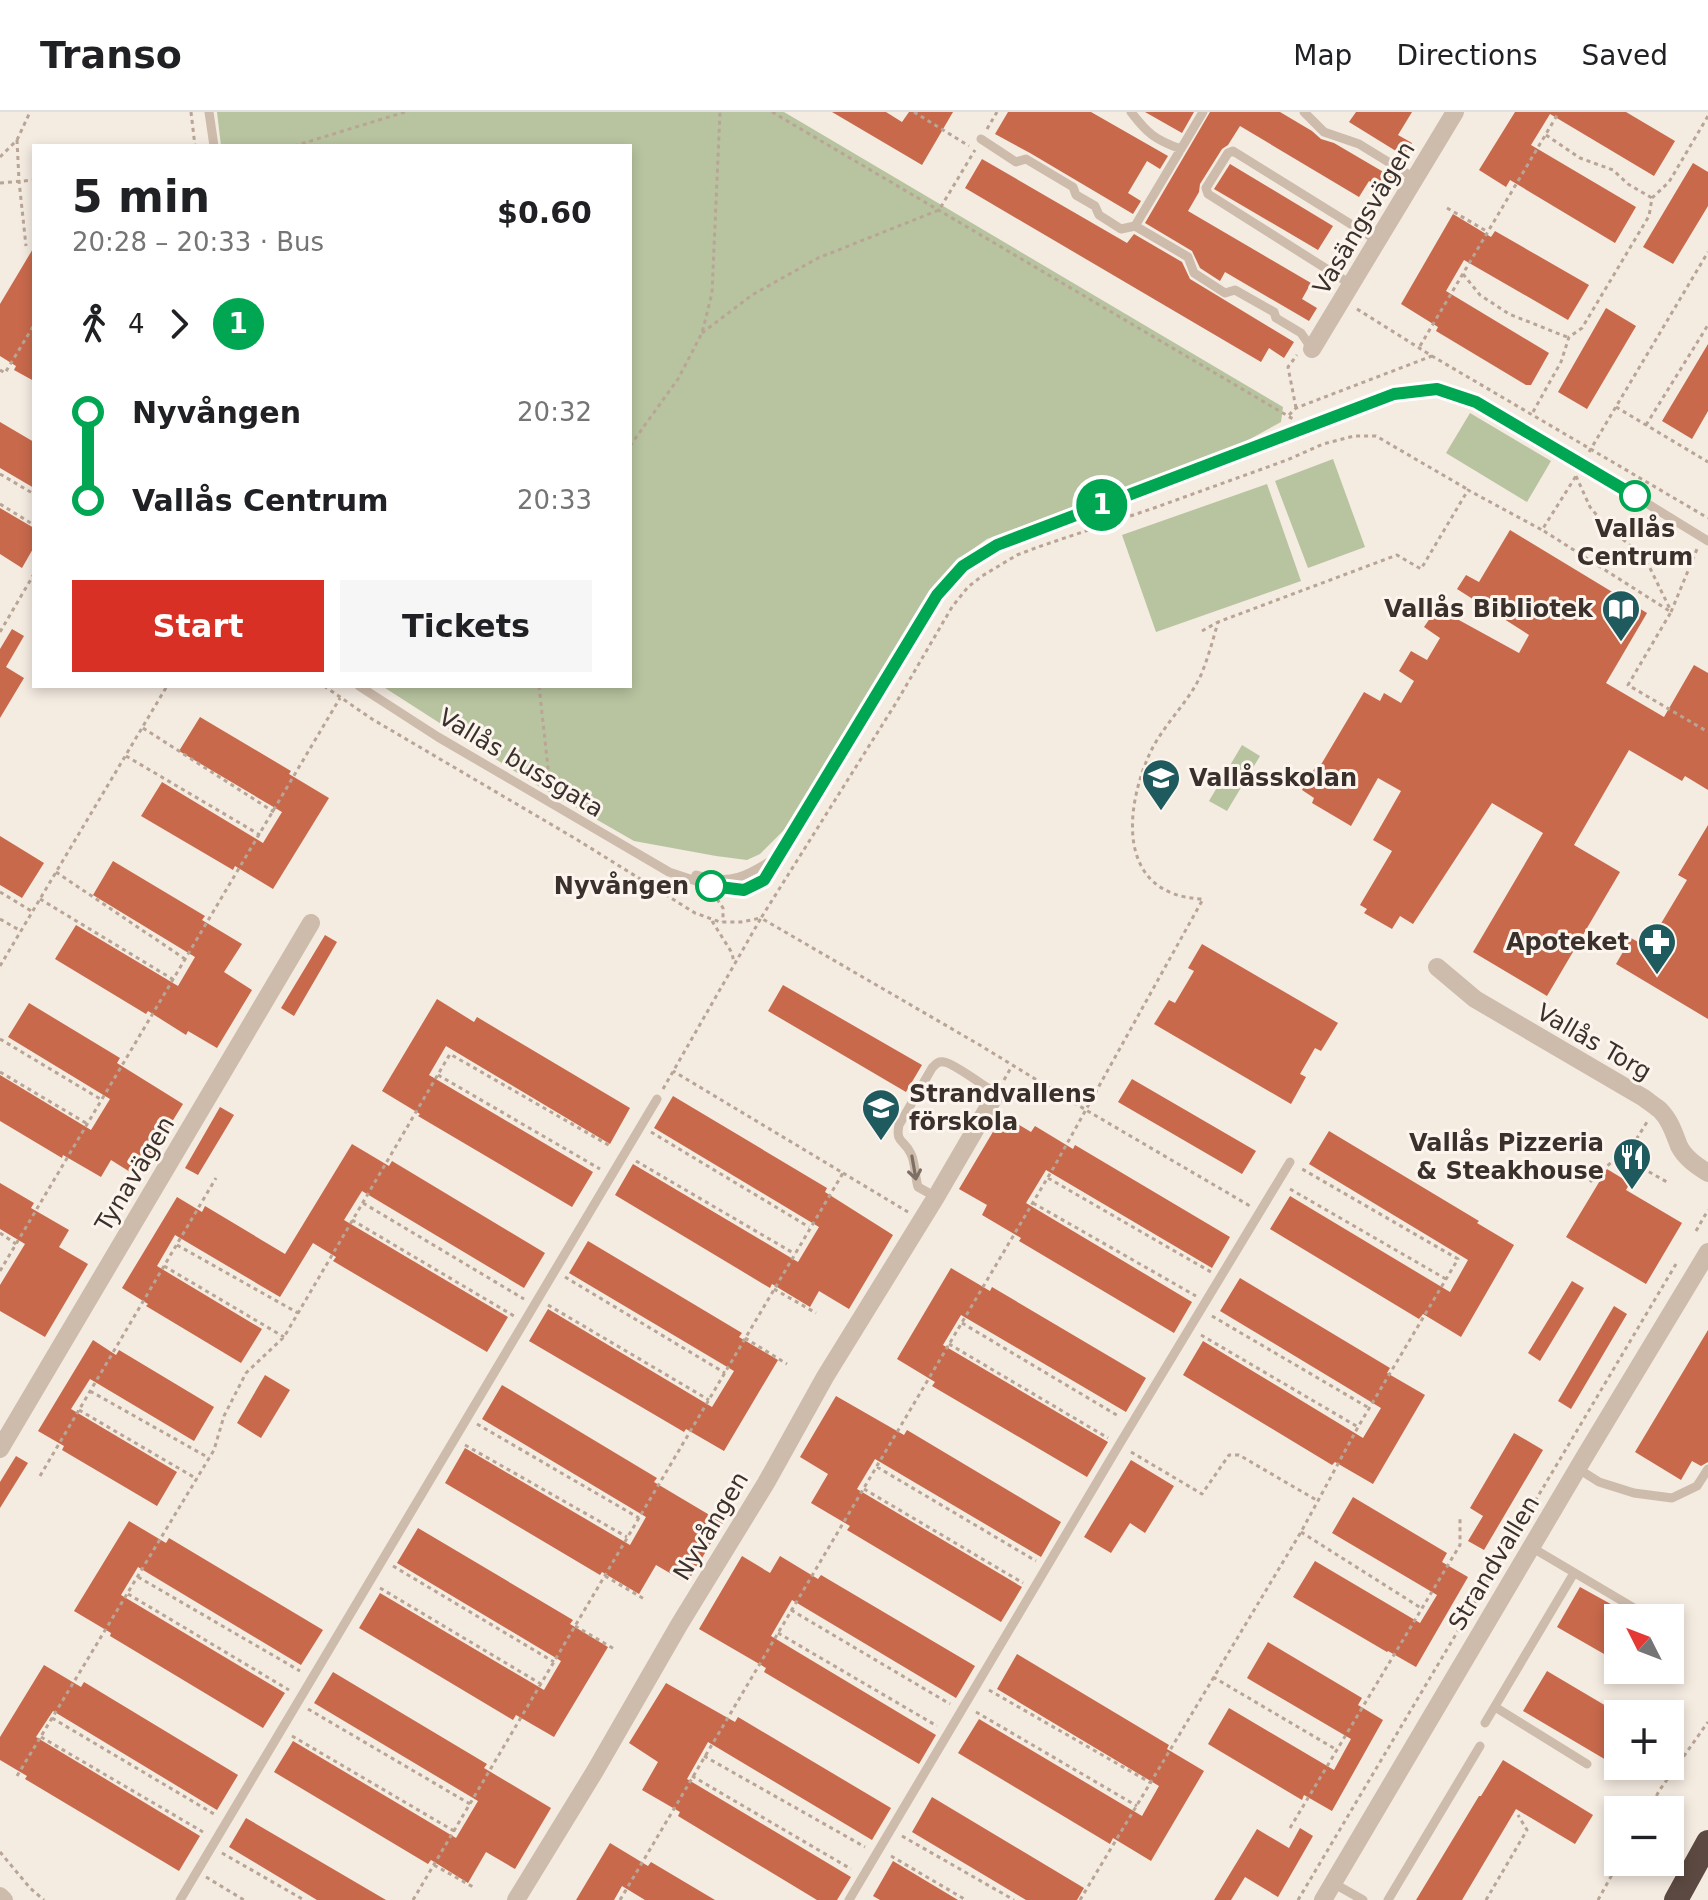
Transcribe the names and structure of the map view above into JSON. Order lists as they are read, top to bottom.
{
  "streets": {
    "street": [
      "Vasängsvägen",
      "Vallås Torg",
      "Tynavägen",
      "Nyvången",
      "Strandvallen"
    ],
    "lane": ["Vallås bussgata"]
  },
  "places": {
    "other": ["Vallås Centrum", "Nyvången"],
    "library": ["Vallås Bibliotek"],
    "school or university": ["Vallåsskolan", "Strandvallens förskola"],
    "pharmacy": ["Apoteket"],
    "restaurant": ["Vallås Pizzeria & Steakhouse"]
  },
  "lines": ["bus line 1"],
  "north": "top left",
  "page": {
    "header": "Transo",
    "nav": ["Map", "Directions", "Saved"],
    "on_map": "1",
    "heading": ["5 min", "20:28 – 20:33 · Bus", "$0.60"],
    "legs": ["4", "1"],
    "list": [
      {
        "name": "Nyvången",
        "value": "20:32"
      },
      {
        "name": "Vallås Centrum",
        "value": "20:33"
      }
    ],
    "buttons": ["Start", "Tickets"],
    "map_buttons": ["+", "−"]
  }
}
